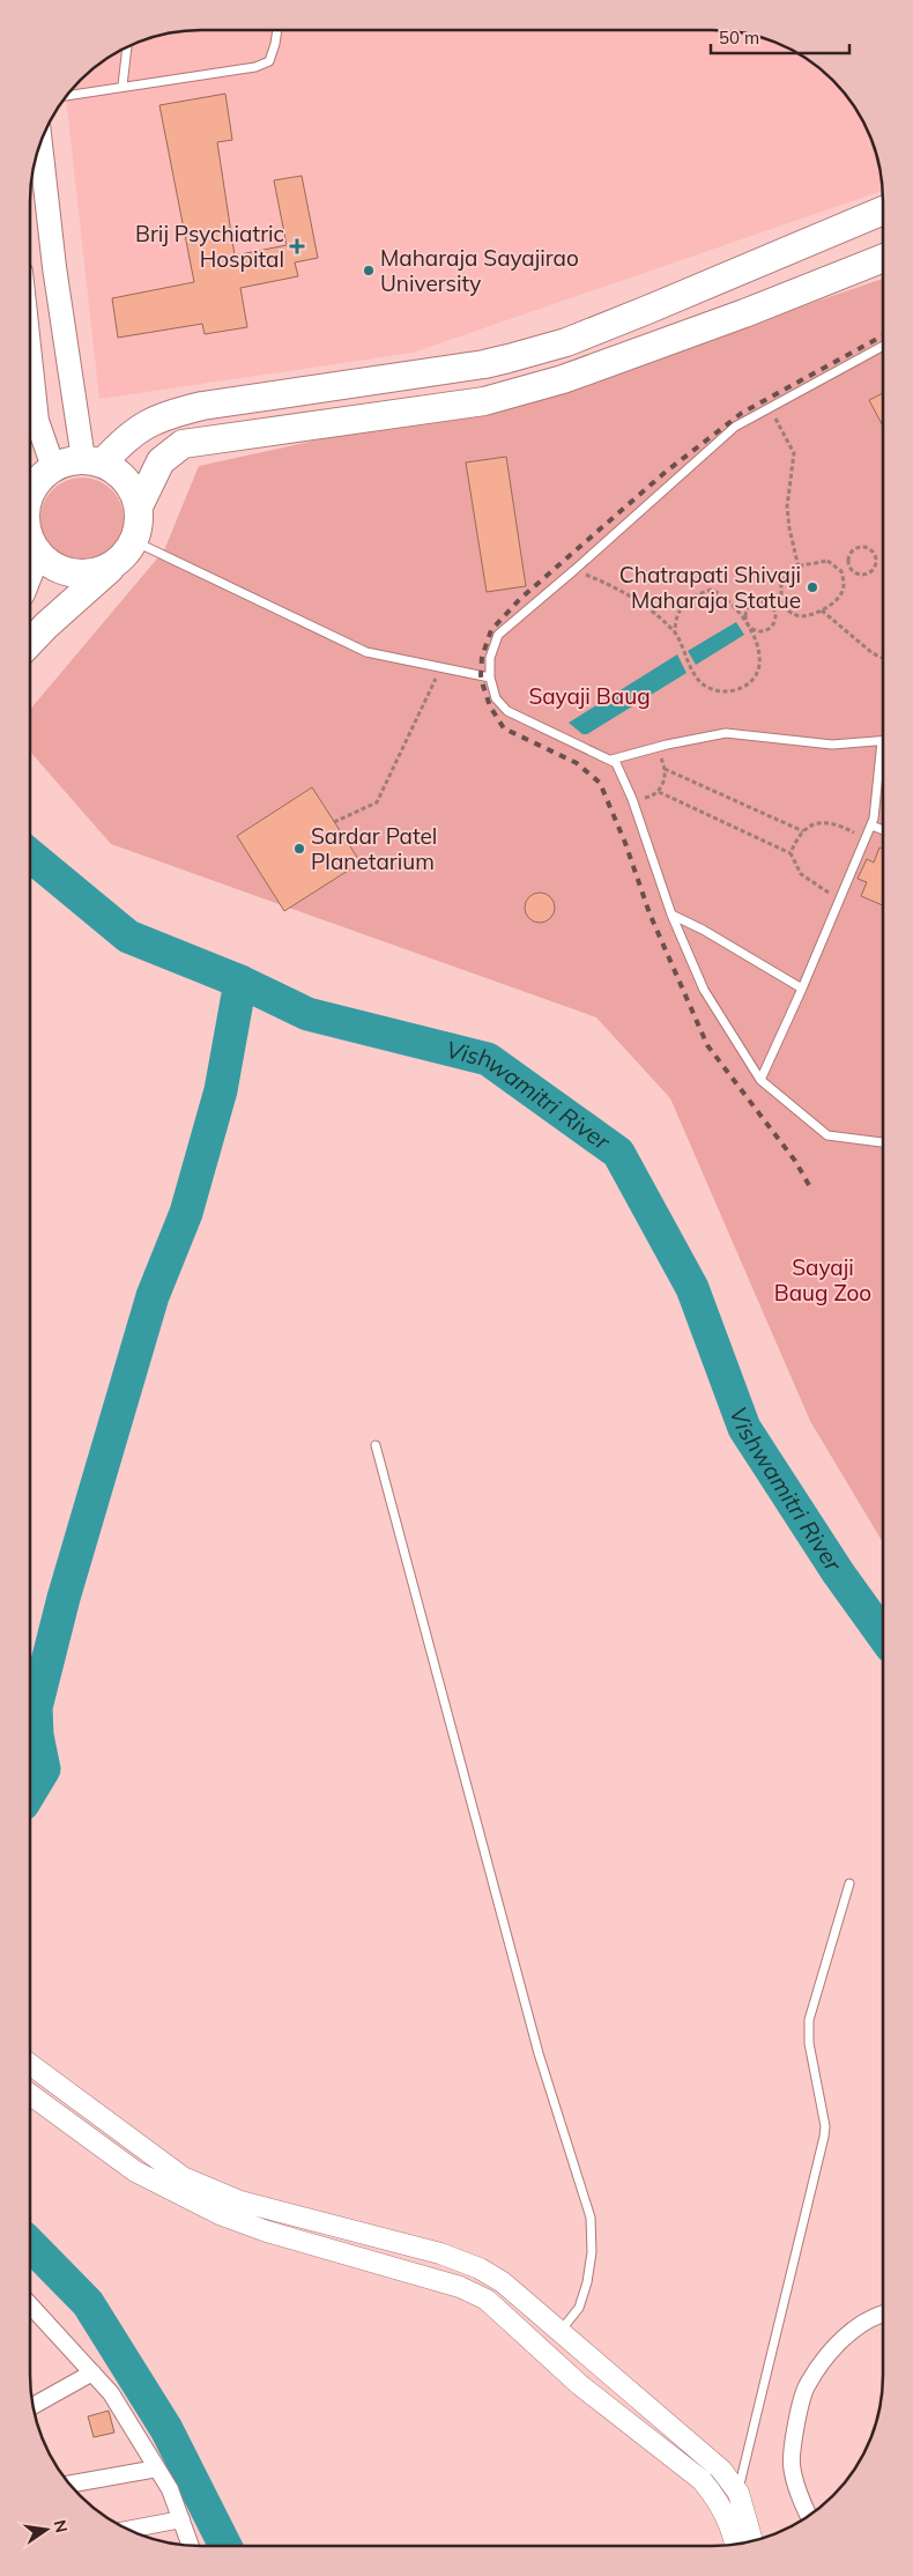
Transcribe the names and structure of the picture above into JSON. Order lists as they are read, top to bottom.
{
  "water": ["Vishwamitri River"],
  "parks": ["Sayaji Baug", "Sayaji Baug Zoo"],
  "places": {
    "health": ["Brij Psychiatric Hospital"],
    "other": ["Maharaja Sayajirao University", "Chatrapati Shivaji Maharaja Statue", "Sardar Patel Planetarium"]
  },
  "scale_bar": "50 m",
  "north": "right"
}
